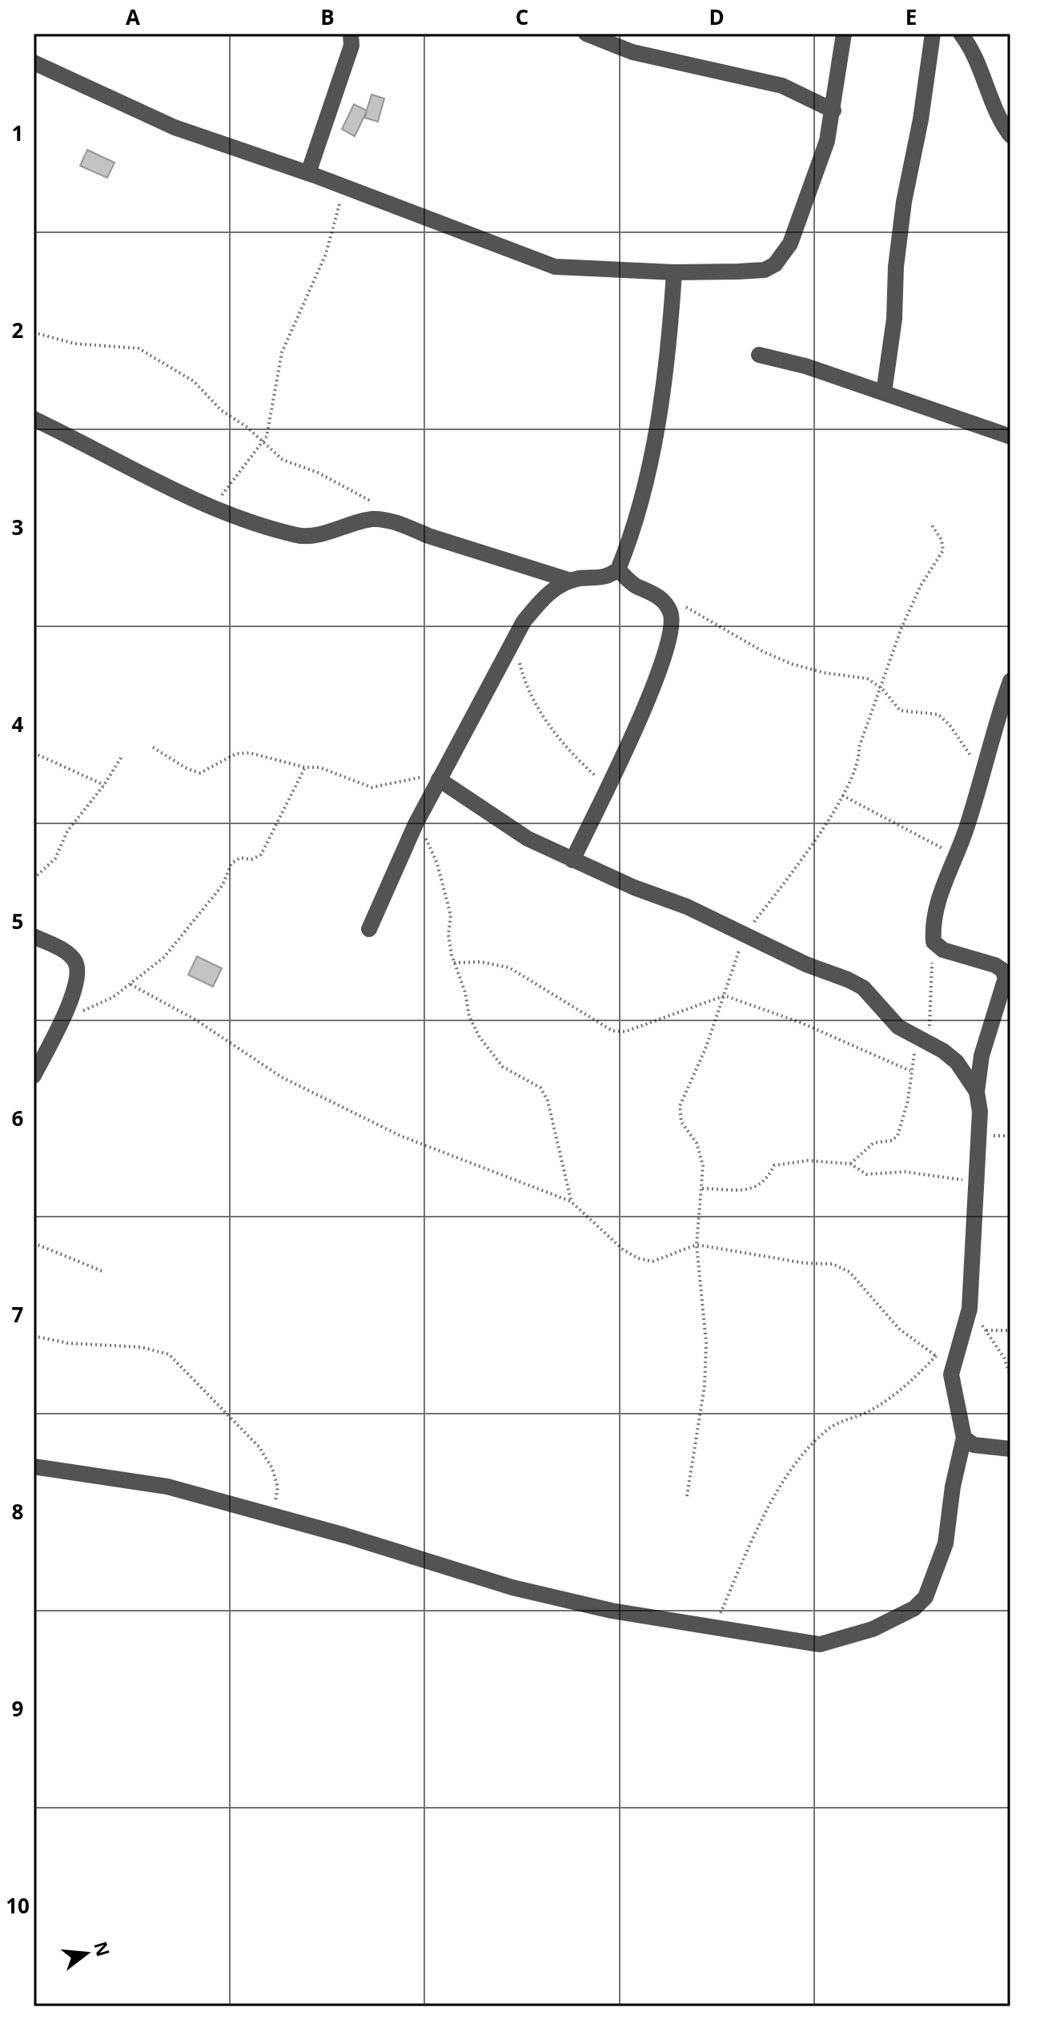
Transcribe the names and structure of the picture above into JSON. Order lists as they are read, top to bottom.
{
  "north": "right",
  "grid": {
    "columns": [
      "A",
      "B",
      "C",
      "D",
      "E"
    ],
    "rows": [
      "1",
      "2",
      "3",
      "4",
      "5",
      "6",
      "7",
      "8",
      "9",
      "10"
    ]
  }
}
